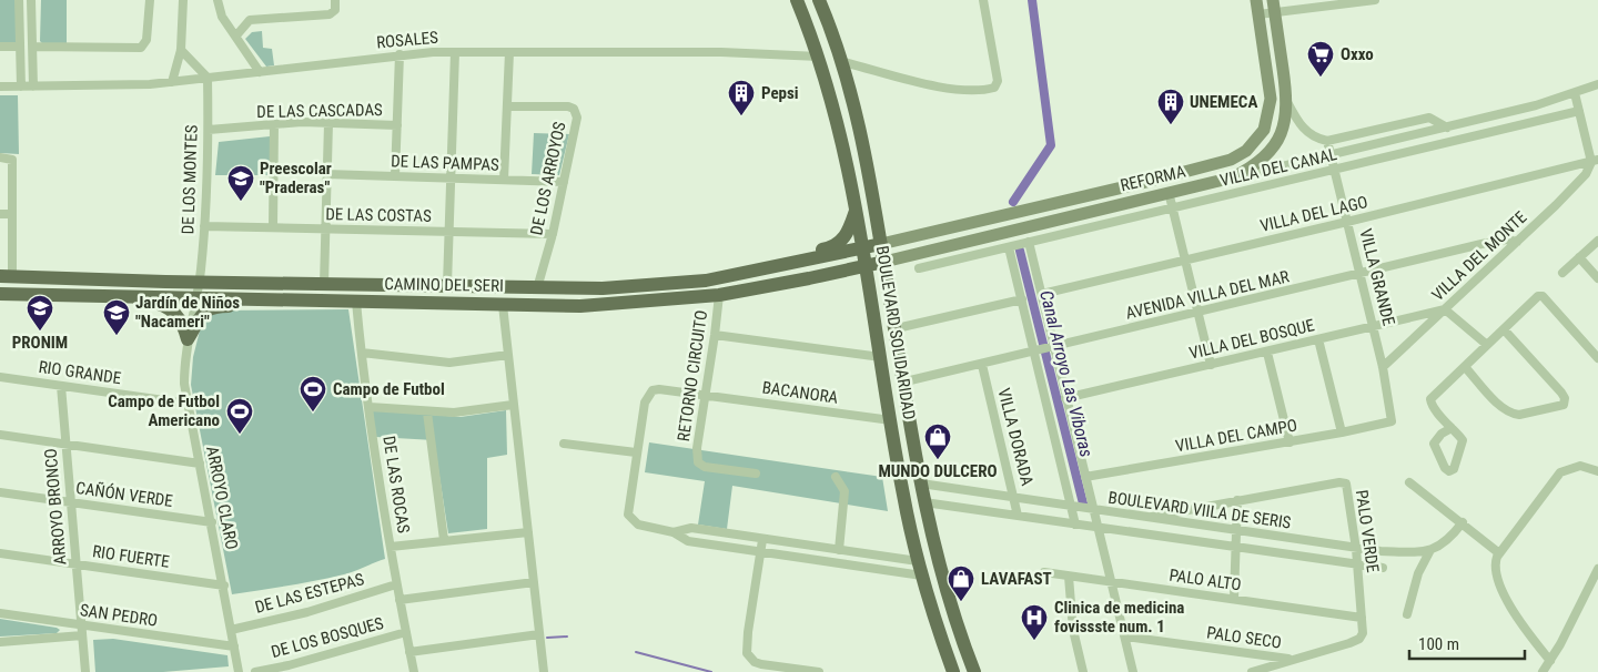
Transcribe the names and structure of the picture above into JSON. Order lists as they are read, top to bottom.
{
  "streets": {
    "main road": ["REFORMA", "CAMINO DEL SERI", "BOULEVARD SOLIDARIDAD"],
    "street": [
      "ROSALES",
      "DE LAS CASCADAS",
      "DE LAS PAMPAS",
      "VILLA DEL CANAL",
      "DE LOS ARROYOS",
      "DE LOS MONTES",
      "VILLA DEL LAGO",
      "DE LAS COSTAS",
      "VILLA DEL MONTE",
      "VILLA GRANDE",
      "AVENIDA VILLA DEL MAR",
      "VILLA DEL BOSQUE",
      "RIO GRANDE",
      "RETORNO CIRCUITO",
      "BACANORA",
      "VILLA DEL CAMPO",
      "VILLA DORADA",
      "DE LAS ROCAS",
      "CAÑÓN VERDE",
      "ARROYO CLARO",
      "ARROYO BRONCO",
      "BOULEVARD VIILA DE SERIS",
      "PALO VERDE",
      "RIO FUERTE",
      "PALO ALTO",
      "DE LAS ESTEPAS",
      "SAN PEDRO",
      "DE LOS BOSQUES",
      "PALO SECO"
    ]
  },
  "crossings": [
    ["ROSALES", "DE LOS MONTES"],
    ["ROSALES", "BOULEVARD SOLIDARIDAD"],
    ["DE LAS CASCADAS", "DE LOS MONTES"],
    ["DE LAS PAMPAS", "DE LOS ARROYOS"],
    ["VILLA DEL CANAL", "REFORMA"],
    ["VILLA DEL CANAL", "VILLA GRANDE"],
    ["DE LOS ARROYOS", "DE LAS COSTAS"],
    ["DE LOS ARROYOS", "CAMINO DEL SERI"],
    ["REFORMA", "CAMINO DEL SERI"],
    ["REFORMA", "BOULEVARD SOLIDARIDAD"],
    ["DE LOS MONTES", "DE LAS COSTAS"],
    ["DE LOS MONTES", "CAMINO DEL SERI"],
    ["DE LOS MONTES", "ARROYO CLARO"],
    ["VILLA DEL LAGO", "VILLA DEL MONTE"],
    ["VILLA DEL LAGO", "VILLA GRANDE"],
    ["VILLA DEL MONTE", "VILLA GRANDE"],
    ["VILLA DEL MONTE", "AVENIDA VILLA DEL MAR"],
    ["VILLA DEL MONTE", "VILLA DEL BOSQUE"],
    ["VILLA GRANDE", "AVENIDA VILLA DEL MAR"],
    ["VILLA GRANDE", "VILLA DEL BOSQUE"],
    ["VILLA GRANDE", "VILLA DEL CAMPO"],
    ["CAMINO DEL SERI", "BOULEVARD SOLIDARIDAD"],
    ["CAMINO DEL SERI", "RETORNO CIRCUITO"],
    ["CAMINO DEL SERI", "DE LAS ROCAS"],
    ["CAMINO DEL SERI", "ARROYO CLARO"],
    ["AVENIDA VILLA DEL MAR", "BOULEVARD SOLIDARIDAD"],
    ["AVENIDA VILLA DEL MAR", "VILLA DORADA"],
    ["BOULEVARD SOLIDARIDAD", "BACANORA"],
    ["BOULEVARD SOLIDARIDAD", "BOULEVARD VIILA DE SERIS"],
    ["RIO GRANDE", "ARROYO CLARO"],
    ["RIO GRANDE", "ARROYO BRONCO"],
    ["RETORNO CIRCUITO", "BACANORA"],
    ["VILLA DORADA", "BOULEVARD VIILA DE SERIS"],
    ["DE LAS ROCAS", "DE LAS ESTEPAS"],
    ["DE LAS ROCAS", "DE LOS BOSQUES"],
    ["CAÑÓN VERDE", "ARROYO CLARO"],
    ["CAÑÓN VERDE", "ARROYO BRONCO"],
    ["ARROYO CLARO", "RIO FUERTE"],
    ["ARROYO CLARO", "DE LAS ESTEPAS"],
    ["ARROYO CLARO", "SAN PEDRO"],
    ["ARROYO BRONCO", "RIO FUERTE"],
    ["ARROYO BRONCO", "SAN PEDRO"],
    ["BOULEVARD VIILA DE SERIS", "PALO VERDE"],
    ["PALO VERDE", "PALO ALTO"],
    ["PALO VERDE", "PALO SECO"]
  ],
  "water": ["Canal Arroyo Las Viboras"],
  "places": {
    "supermarket": ["Oxxo"],
    "building": ["Pepsi", "UNEMECA"],
    "school or university": ["Preescolar \"Praderas\"", "PRONIM", "Jardín de Niños \"Nacameri\""],
    "sports": ["Campo de Futbol", "Campo de Futbol Americano"],
    "shop": ["MUNDO DULCERO", "LAVAFAST"],
    "hospital": ["Clinica de medicina fovissste num. 1"]
  },
  "scale_bar": "100 m"
}
